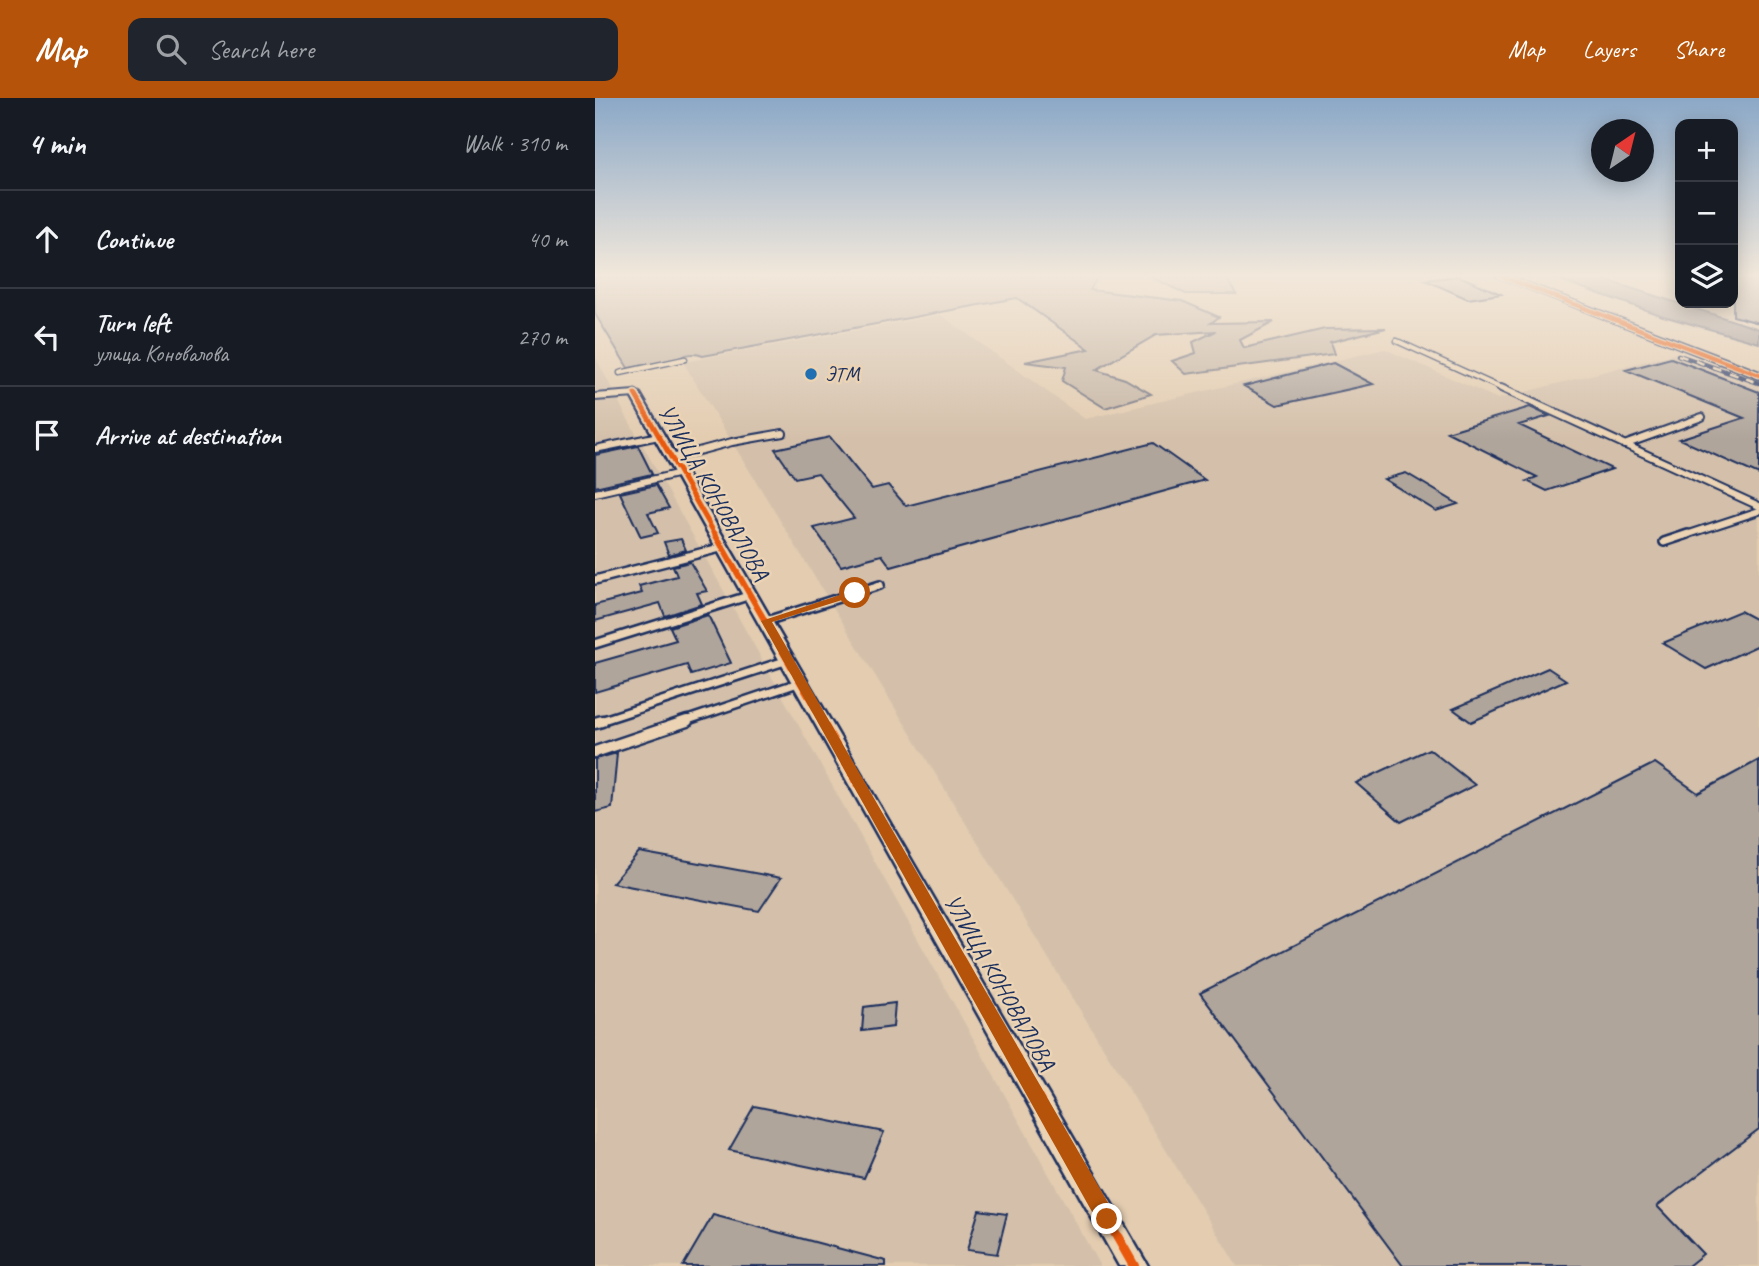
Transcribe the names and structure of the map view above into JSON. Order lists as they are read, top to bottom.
{
  "streets": {
    "street": ["УЛИЦА КОНОВАЛОВА"]
  },
  "places": ["ЭТМ"],
  "north": "top right",
  "page": {
    "header": "Map",
    "search": "Search here",
    "nav": ["Map", "Layers", "Share"],
    "heading": ["4 min", "Walk · 310 m"],
    "map_buttons": ["+", "−"],
    "list": [
      ["Continue", "40 m"],
      ["Turn left", "улица Коновалова", "270 m"],
      "Arrive at destination"
    ]
  }
}
